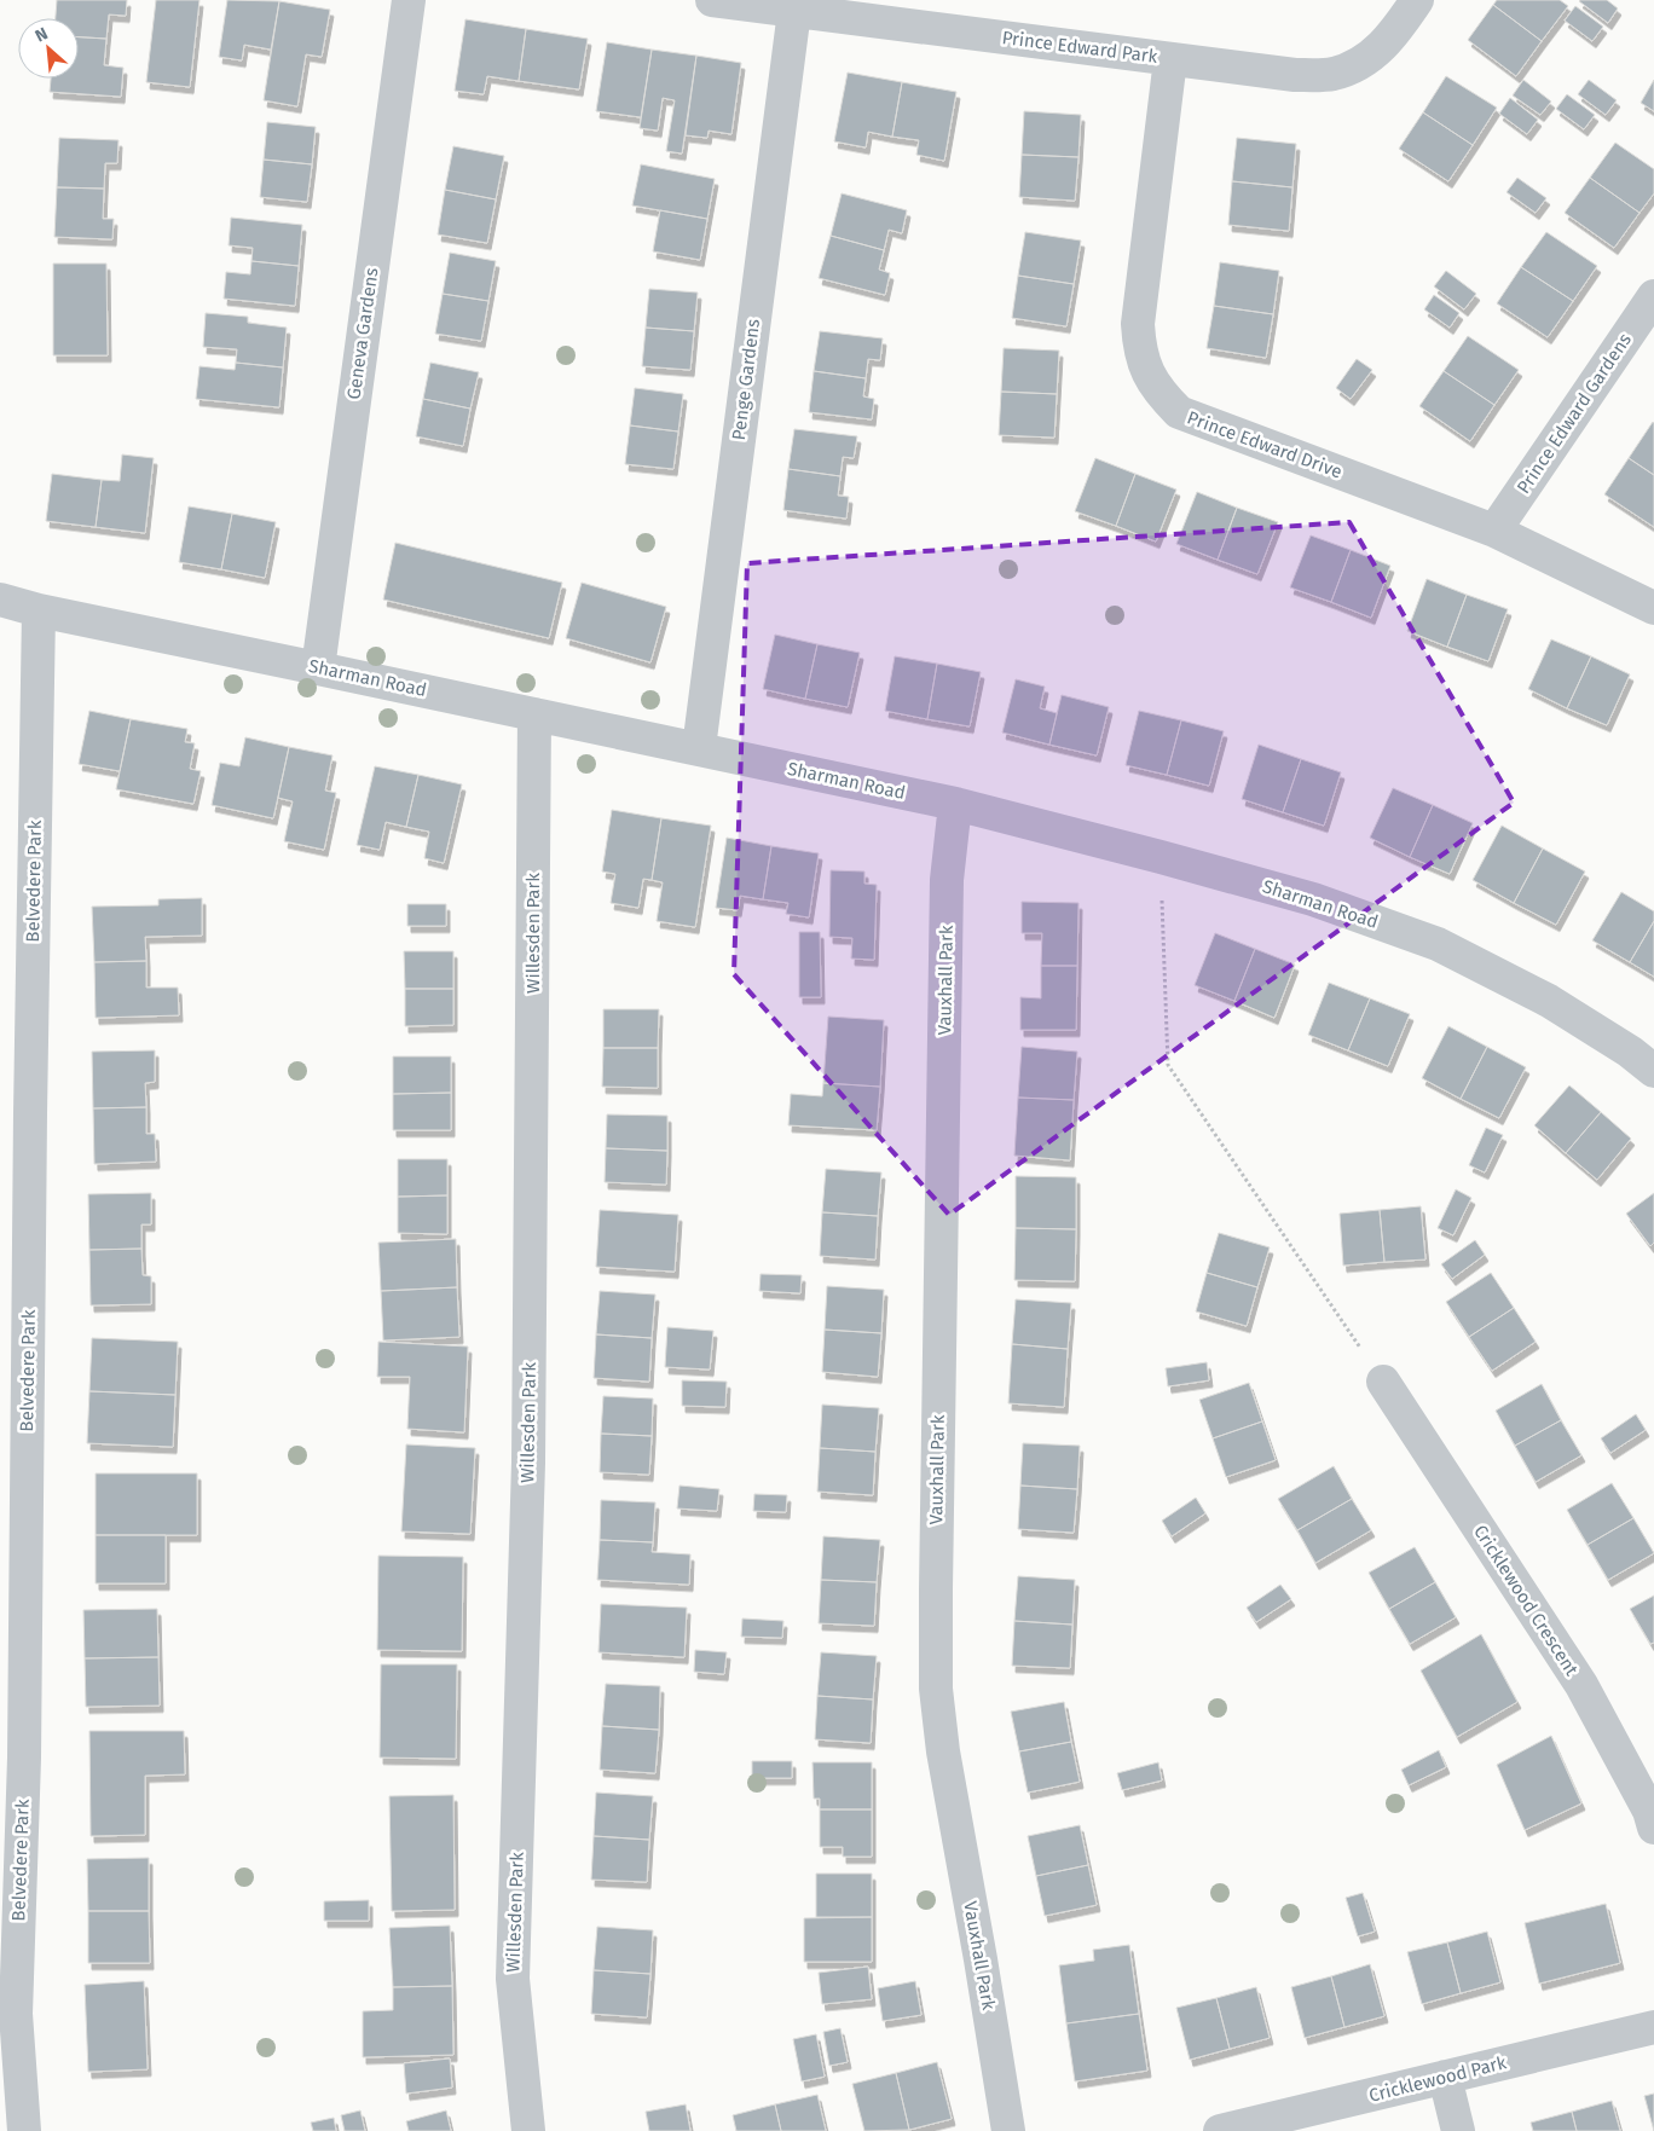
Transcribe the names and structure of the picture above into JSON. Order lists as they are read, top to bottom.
{
  "streets": {
    "street": [
      "Prince Edward Park",
      "Geneva Gardens",
      "Penge Gardens",
      "Prince Edward Gardens",
      "Prince Edward Drive",
      "Sharman Road",
      "Belvedere Park",
      "Willesden Park",
      "Vauxhall Park",
      "Cricklewood Crescent",
      "Cricklewood Park"
    ]
  },
  "crossings": [
    ["Prince Edward Park", "Penge Gardens"],
    ["Prince Edward Park", "Prince Edward Drive"],
    ["Geneva Gardens", "Sharman Road"],
    ["Penge Gardens", "Sharman Road"],
    ["Prince Edward Gardens", "Prince Edward Drive"],
    ["Sharman Road", "Belvedere Park"],
    ["Sharman Road", "Willesden Park"],
    ["Sharman Road", "Vauxhall Park"]
  ],
  "north": "top left"
}
